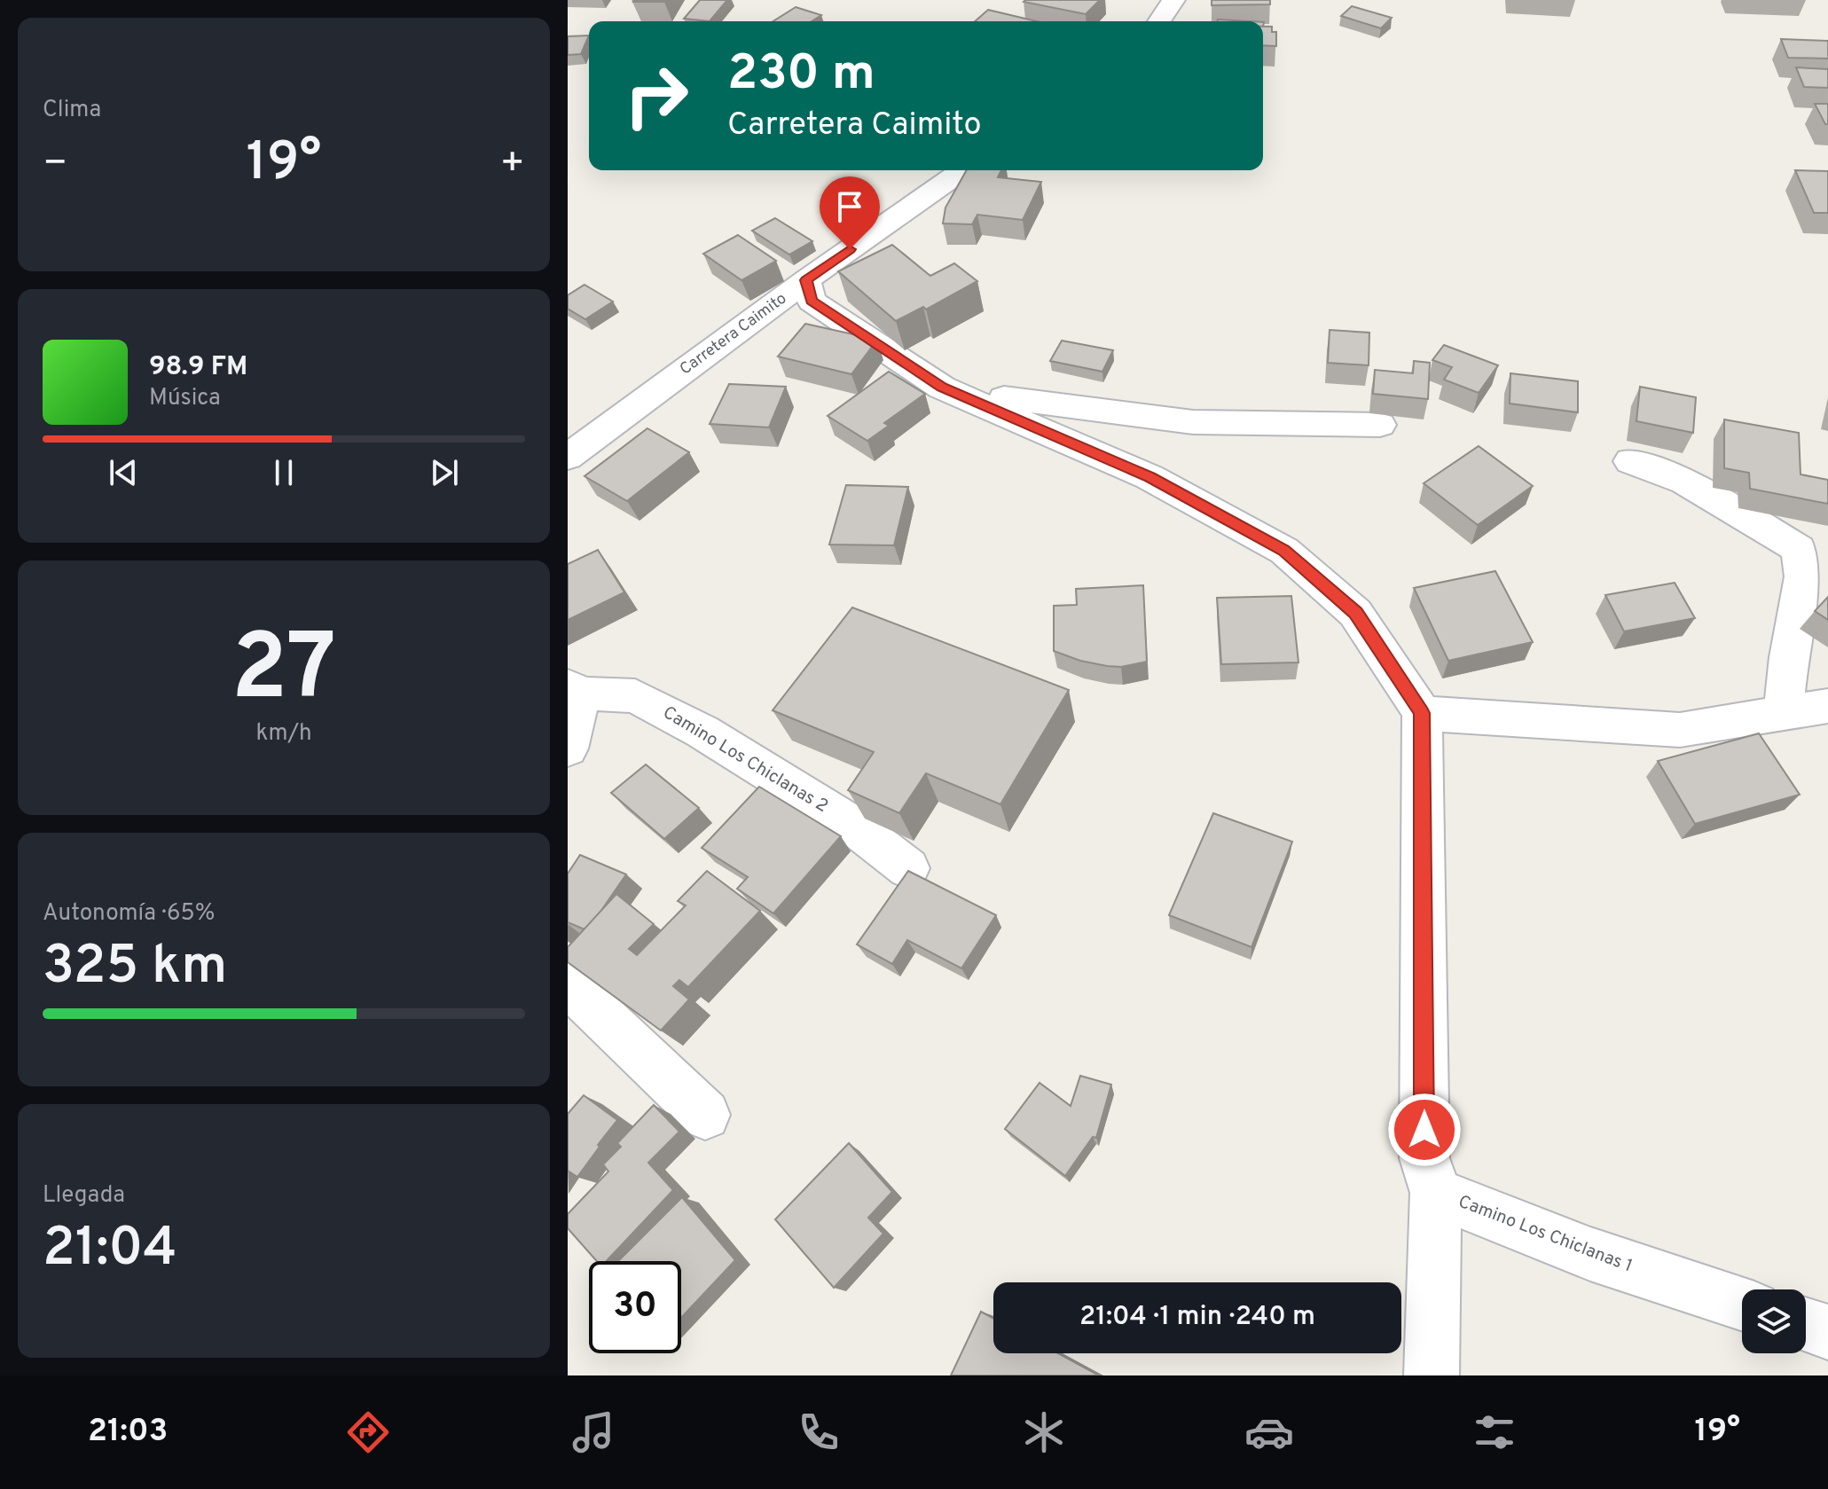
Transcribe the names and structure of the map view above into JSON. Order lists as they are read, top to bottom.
{
  "streets": {
    "street": ["Carretera Caimito", "Camino Los Chiclanas 2", "Camino Los Chiclanas 1"]
  },
  "page": {
    "tile": [
      "Clima",
      ["27", "km/h"],
      ["Autonomía · 65%", "325 km"],
      ["Llegada", "21:04"]
    ],
    "turn": ["230 m", "Carretera Caimito"],
    "heat": ["−", "19°", "+"],
    "song": ["98.9 FM", "Música"],
    "limit": "30",
    "trip": "21:04 · 1 min · 240 m",
    "tabs": ["21:03", "19°"]
  }
}
